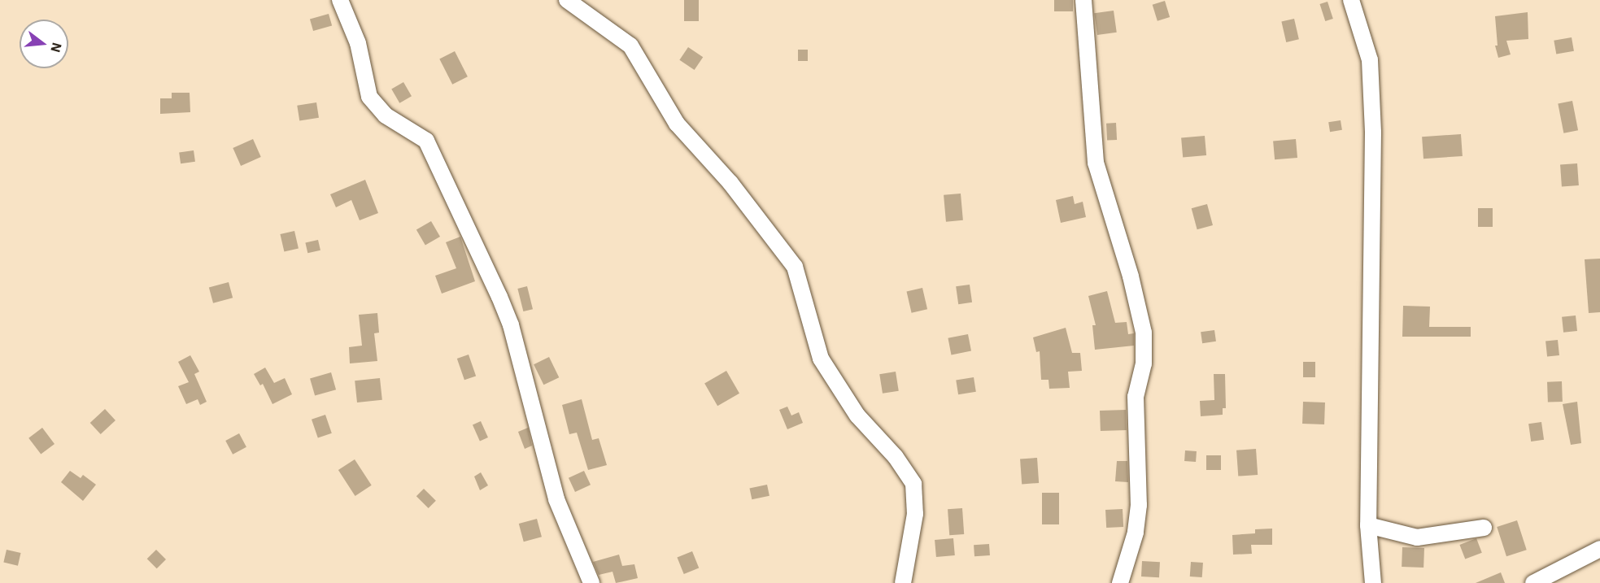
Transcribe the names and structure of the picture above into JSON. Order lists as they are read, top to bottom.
{
  "north": "right"
}
